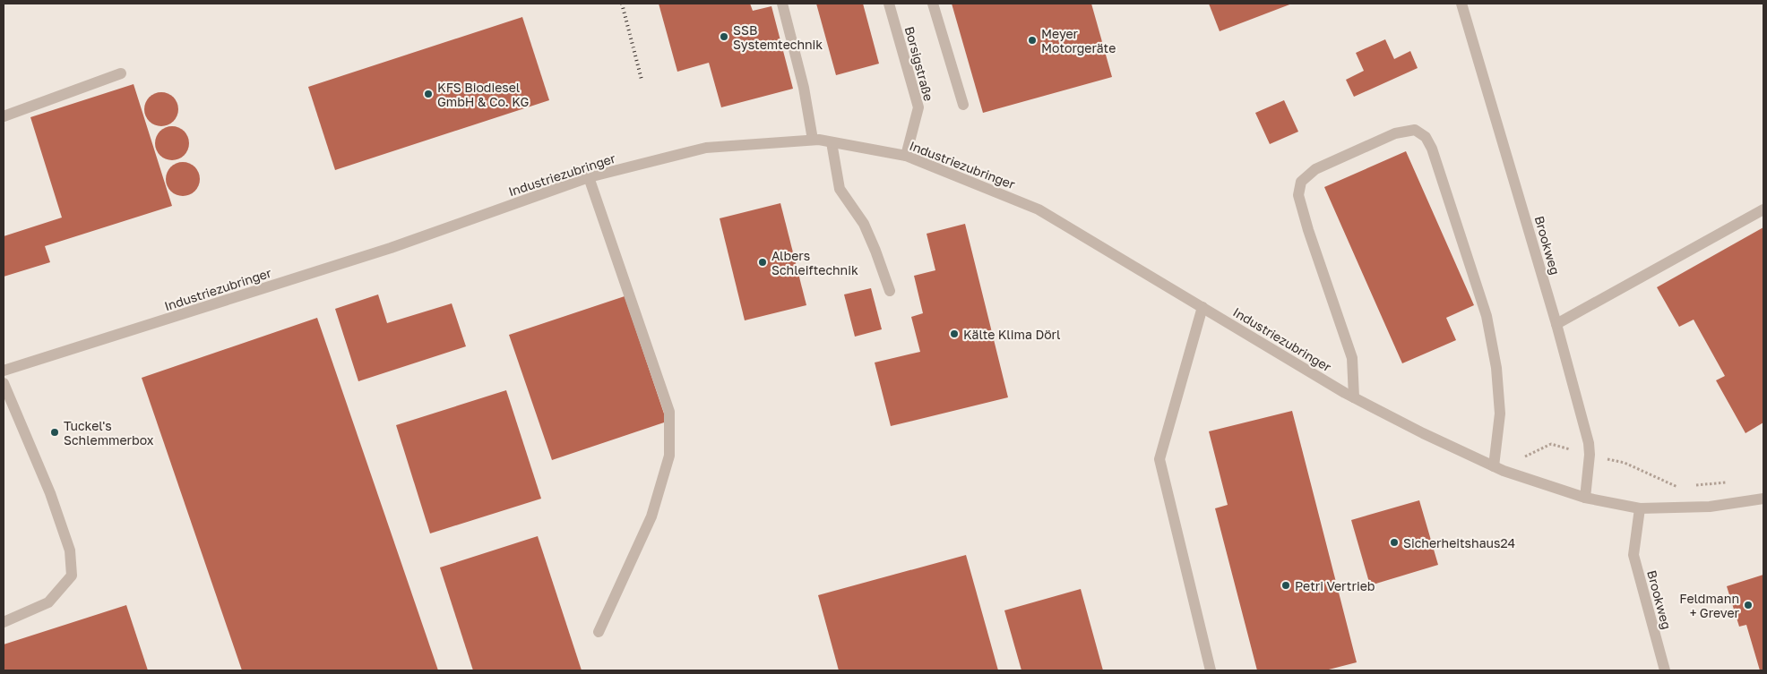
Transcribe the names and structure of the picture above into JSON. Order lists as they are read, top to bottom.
{
  "streets": {
    "street": ["Borsigstraße", "Industriezubringer", "Brookweg"]
  },
  "crossings": [
    ["Borsigstraße", "Industriezubringer"],
    ["Industriezubringer", "Brookweg"]
  ],
  "places": [
    "SSB Systemtechnik",
    "Meyer Motorgeräte",
    "KFS Biodiesel GmbH & Co. KG",
    "Albers Schleiftechnik",
    "Kälte Klima Dörl",
    "Tuckel's Schlemmerbox",
    "Sicherheitshaus24",
    "Petri Vertrieb",
    "Feldmann + Grever"
  ]
}
